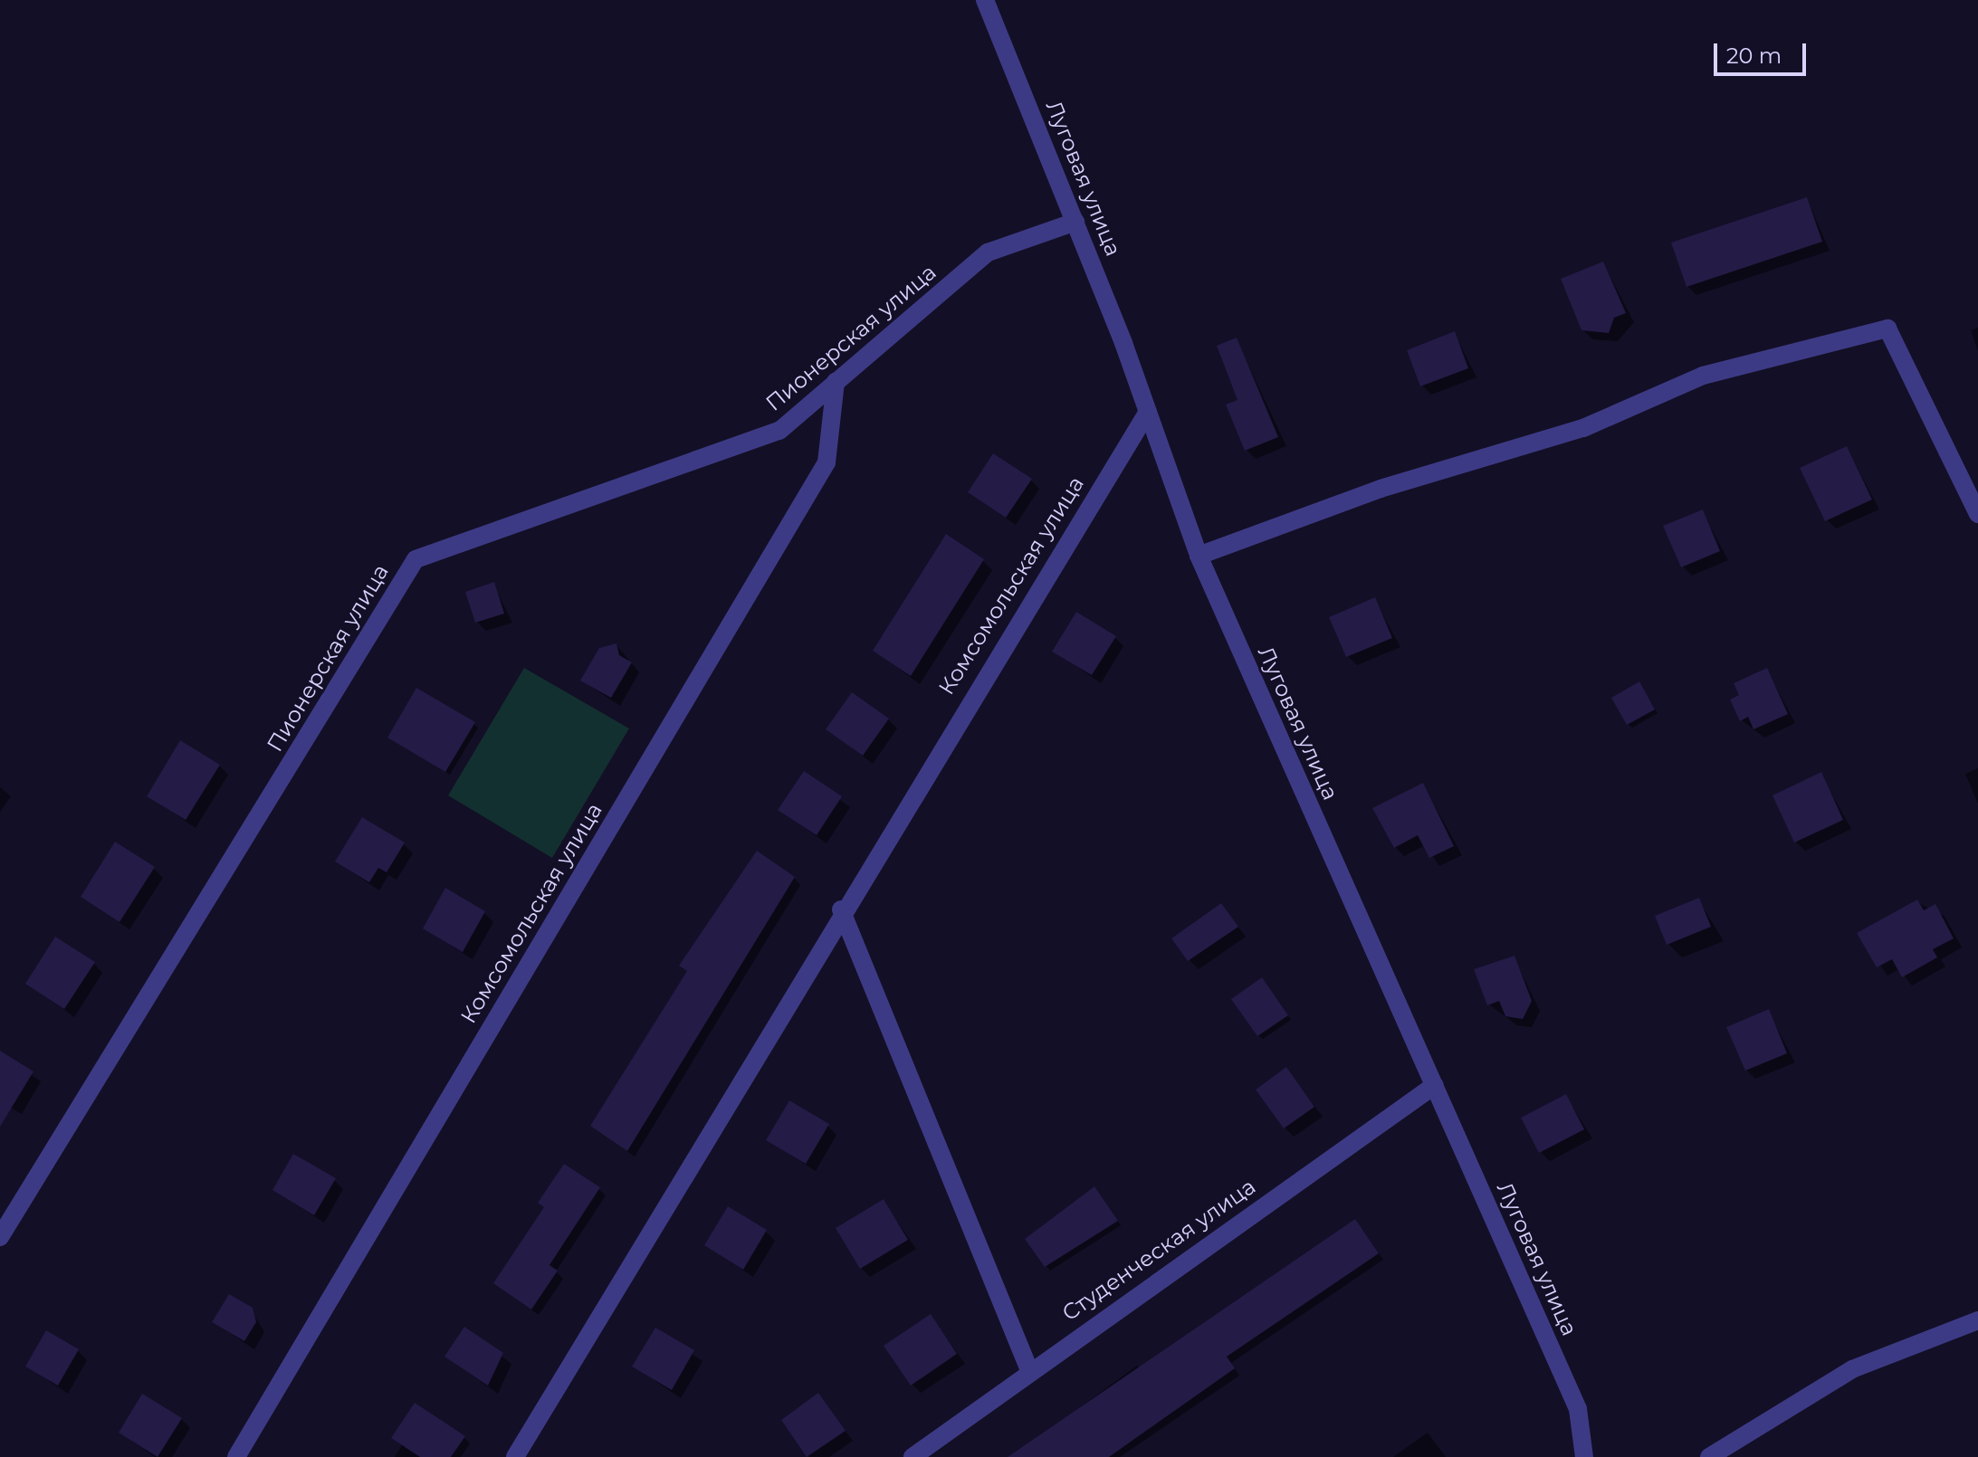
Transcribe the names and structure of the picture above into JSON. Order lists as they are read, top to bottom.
{
  "streets": {
    "street": [
      "Луговая улица",
      "Пионерская улица",
      "Комсомольская улица",
      "Студенческая улица"
    ]
  },
  "crossings": [
    ["Луговая улица", "Пионерская улица"],
    ["Луговая улица", "Комсомольская улица"],
    ["Луговая улица", "Студенческая улица"],
    ["Пионерская улица", "Комсомольская улица"]
  ],
  "scale_bar": "20 m"
}
